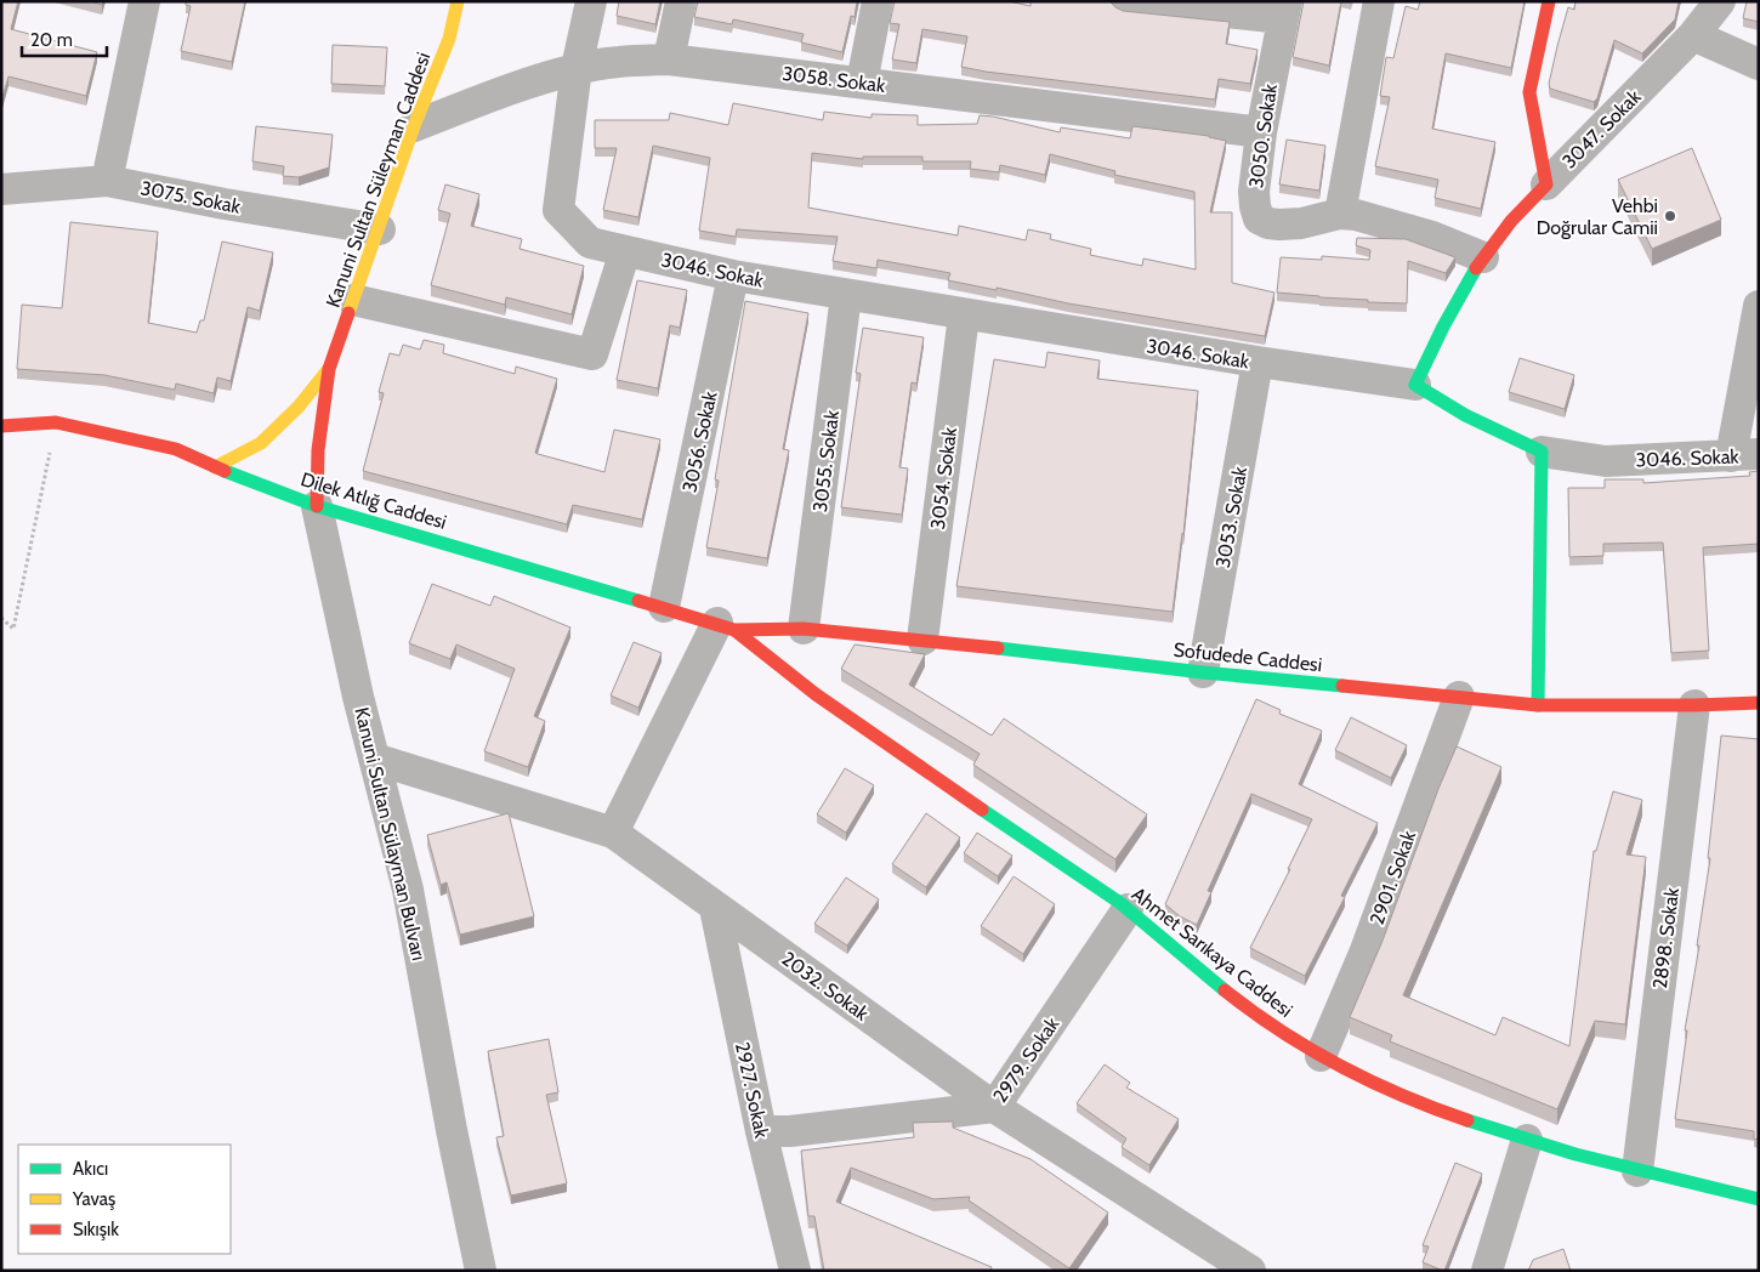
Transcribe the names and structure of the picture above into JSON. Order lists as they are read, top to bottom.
{
  "streets": {
    "main road": [
      "3047. Sokak",
      "Kanuni Sultan Süleyman Caddesi",
      "3046. Sokak",
      "Dilek Atlığ Caddesi",
      "Sofudede Caddesi",
      "Ahmet Sarıkaya Caddesi"
    ],
    "street": [
      "3058. Sokak",
      "3050. Sokak",
      "3075. Sokak",
      "3056. Sokak",
      "3055. Sokak",
      "3054. Sokak",
      "3053. Sokak",
      "Kanuni Sultan Sülayman Bulvarı",
      "2901. Sokak",
      "2898. Sokak",
      "2032. Sokak",
      "2979. Sokak",
      "2927. Sokak"
    ]
  },
  "crossings": [
    ["3058. Sokak", "3050. Sokak"],
    ["3058. Sokak", "Kanuni Sultan Süleyman Caddesi"],
    ["3058. Sokak", "3046. Sokak"],
    ["3047. Sokak", "3050. Sokak"],
    ["3047. Sokak", "3046. Sokak"],
    ["Kanuni Sultan Süleyman Caddesi", "3075. Sokak"],
    ["3046. Sokak", "3056. Sokak"],
    ["3046. Sokak", "3055. Sokak"],
    ["3046. Sokak", "3054. Sokak"],
    ["3046. Sokak", "3053. Sokak"],
    ["3056. Sokak", "Dilek Atlığ Caddesi"],
    ["3055. Sokak", "Sofudede Caddesi"],
    ["3054. Sokak", "Sofudede Caddesi"],
    ["Dilek Atlığ Caddesi", "Sofudede Caddesi"],
    ["Dilek Atlığ Caddesi", "Kanuni Sultan Sülayman Bulvarı"],
    ["Dilek Atlığ Caddesi", "Ahmet Sarıkaya Caddesi"],
    ["3053. Sokak", "Sofudede Caddesi"],
    ["Sofudede Caddesi", "2901. Sokak"],
    ["Sofudede Caddesi", "2898. Sokak"],
    ["Sofudede Caddesi", "Ahmet Sarıkaya Caddesi"],
    ["Kanuni Sultan Sülayman Bulvarı", "2032. Sokak"],
    ["2901. Sokak", "Ahmet Sarıkaya Caddesi"],
    ["2898. Sokak", "Ahmet Sarıkaya Caddesi"],
    ["Ahmet Sarıkaya Caddesi", "2979. Sokak"],
    ["2032. Sokak", "2979. Sokak"],
    ["2032. Sokak", "2927. Sokak"],
    ["2979. Sokak", "2927. Sokak"]
  ],
  "places": ["Vehbi Doğrular Camii"],
  "legend": ["Akıcı", "Yavaş", "Sıkışık"],
  "scale_bar": "20 m"
}
